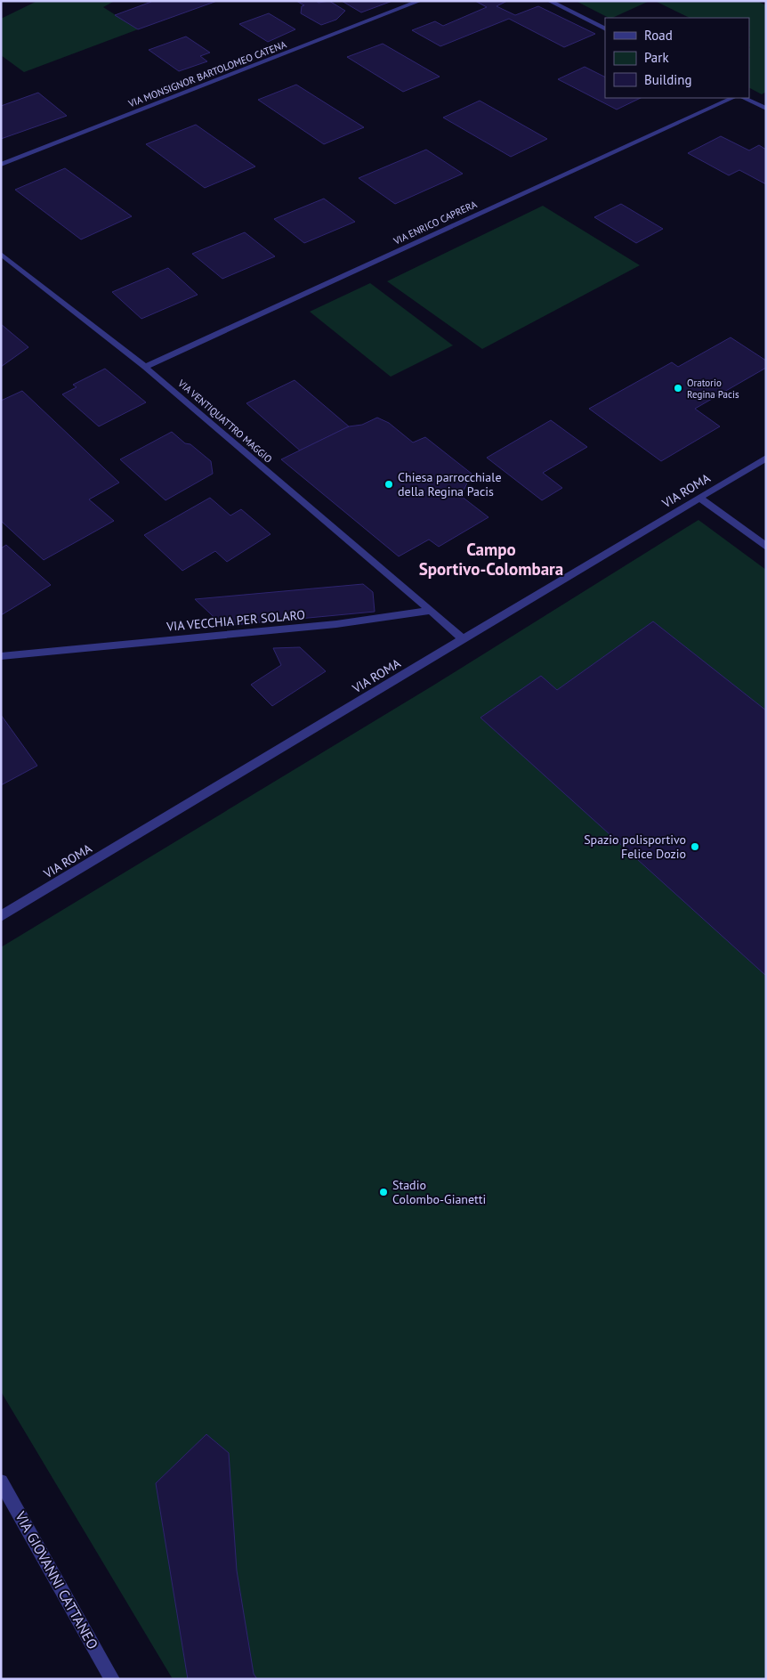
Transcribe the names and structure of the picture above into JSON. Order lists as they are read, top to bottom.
{
  "streets": {
    "street": [
      "VIA MONSIGNOR BARTOLOMEO CATENA",
      "VIA ENRICO CAPRERA",
      "VIA VENTIQUATTRO MAGGIO",
      "VIA ROMA",
      "VIA VECCHIA PER SOLARO",
      "VIA GIOVANNI CATTANEO"
    ]
  },
  "crossings": [
    ["VIA ENRICO CAPRERA", "VIA VENTIQUATTRO MAGGIO"],
    ["VIA VENTIQUATTRO MAGGIO", "VIA VECCHIA PER SOLARO"]
  ],
  "districts": ["Campo Sportivo-Colombara"],
  "places": [
    "Oratorio Regina Pacis",
    "Chiesa parrocchiale della Regina Pacis",
    "Spazio polisportivo Felice Dozio",
    "Stadio Colombo-Gianetti"
  ],
  "legend": ["Road", "Park", "Building"]
}
